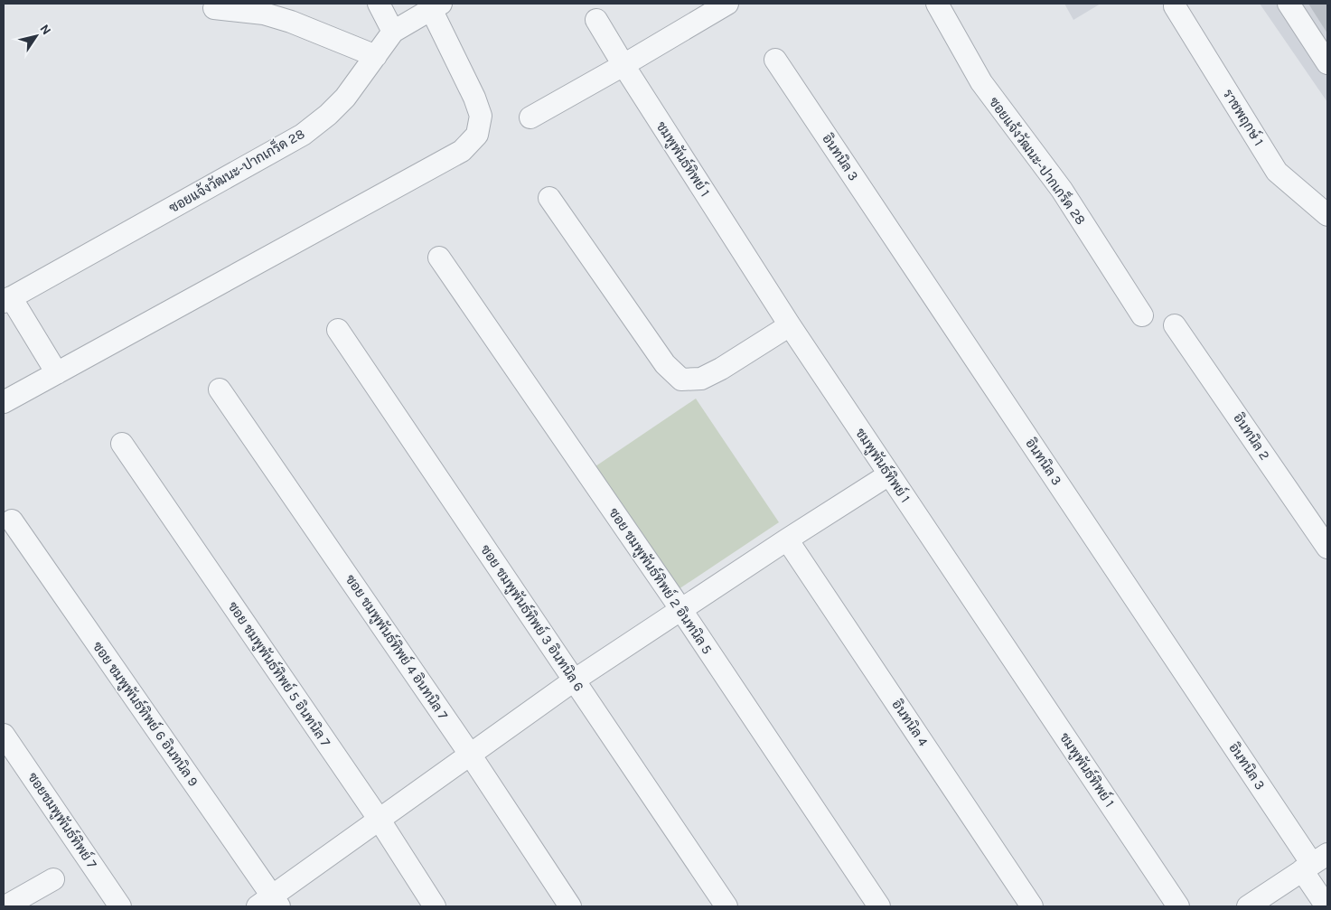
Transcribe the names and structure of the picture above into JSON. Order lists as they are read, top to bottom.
{
  "streets": {
    "street": [
      "ราชพฤกษ์ 1",
      "อินทนิล 3",
      "ชมพูพันธ์ทิพย์ 1",
      "ซอยแจ้งวัฒนะ-ปากเกร็ด 28",
      "อินทนิล 2",
      "ซอย ชมพูพันธ์ทิพย์ 2 อินทนิล 5",
      "ซอย ชมพูพันธ์ทิพย์ 3 อินทนิล 6",
      "ซอย ชมพูพันธ์ทิพย์ 4 อินทนิล 7",
      "ซอย ชมพูพันธ์ทิพย์ 5 อินทนิล 7",
      "ซอย ชมพูพันธ์ทิพย์ 6 อินทนิล 9",
      "อินทนิล 4",
      "ซอยชมพูพันธ์ทิพย์ 7"
    ]
  },
  "north": "top right"
}
